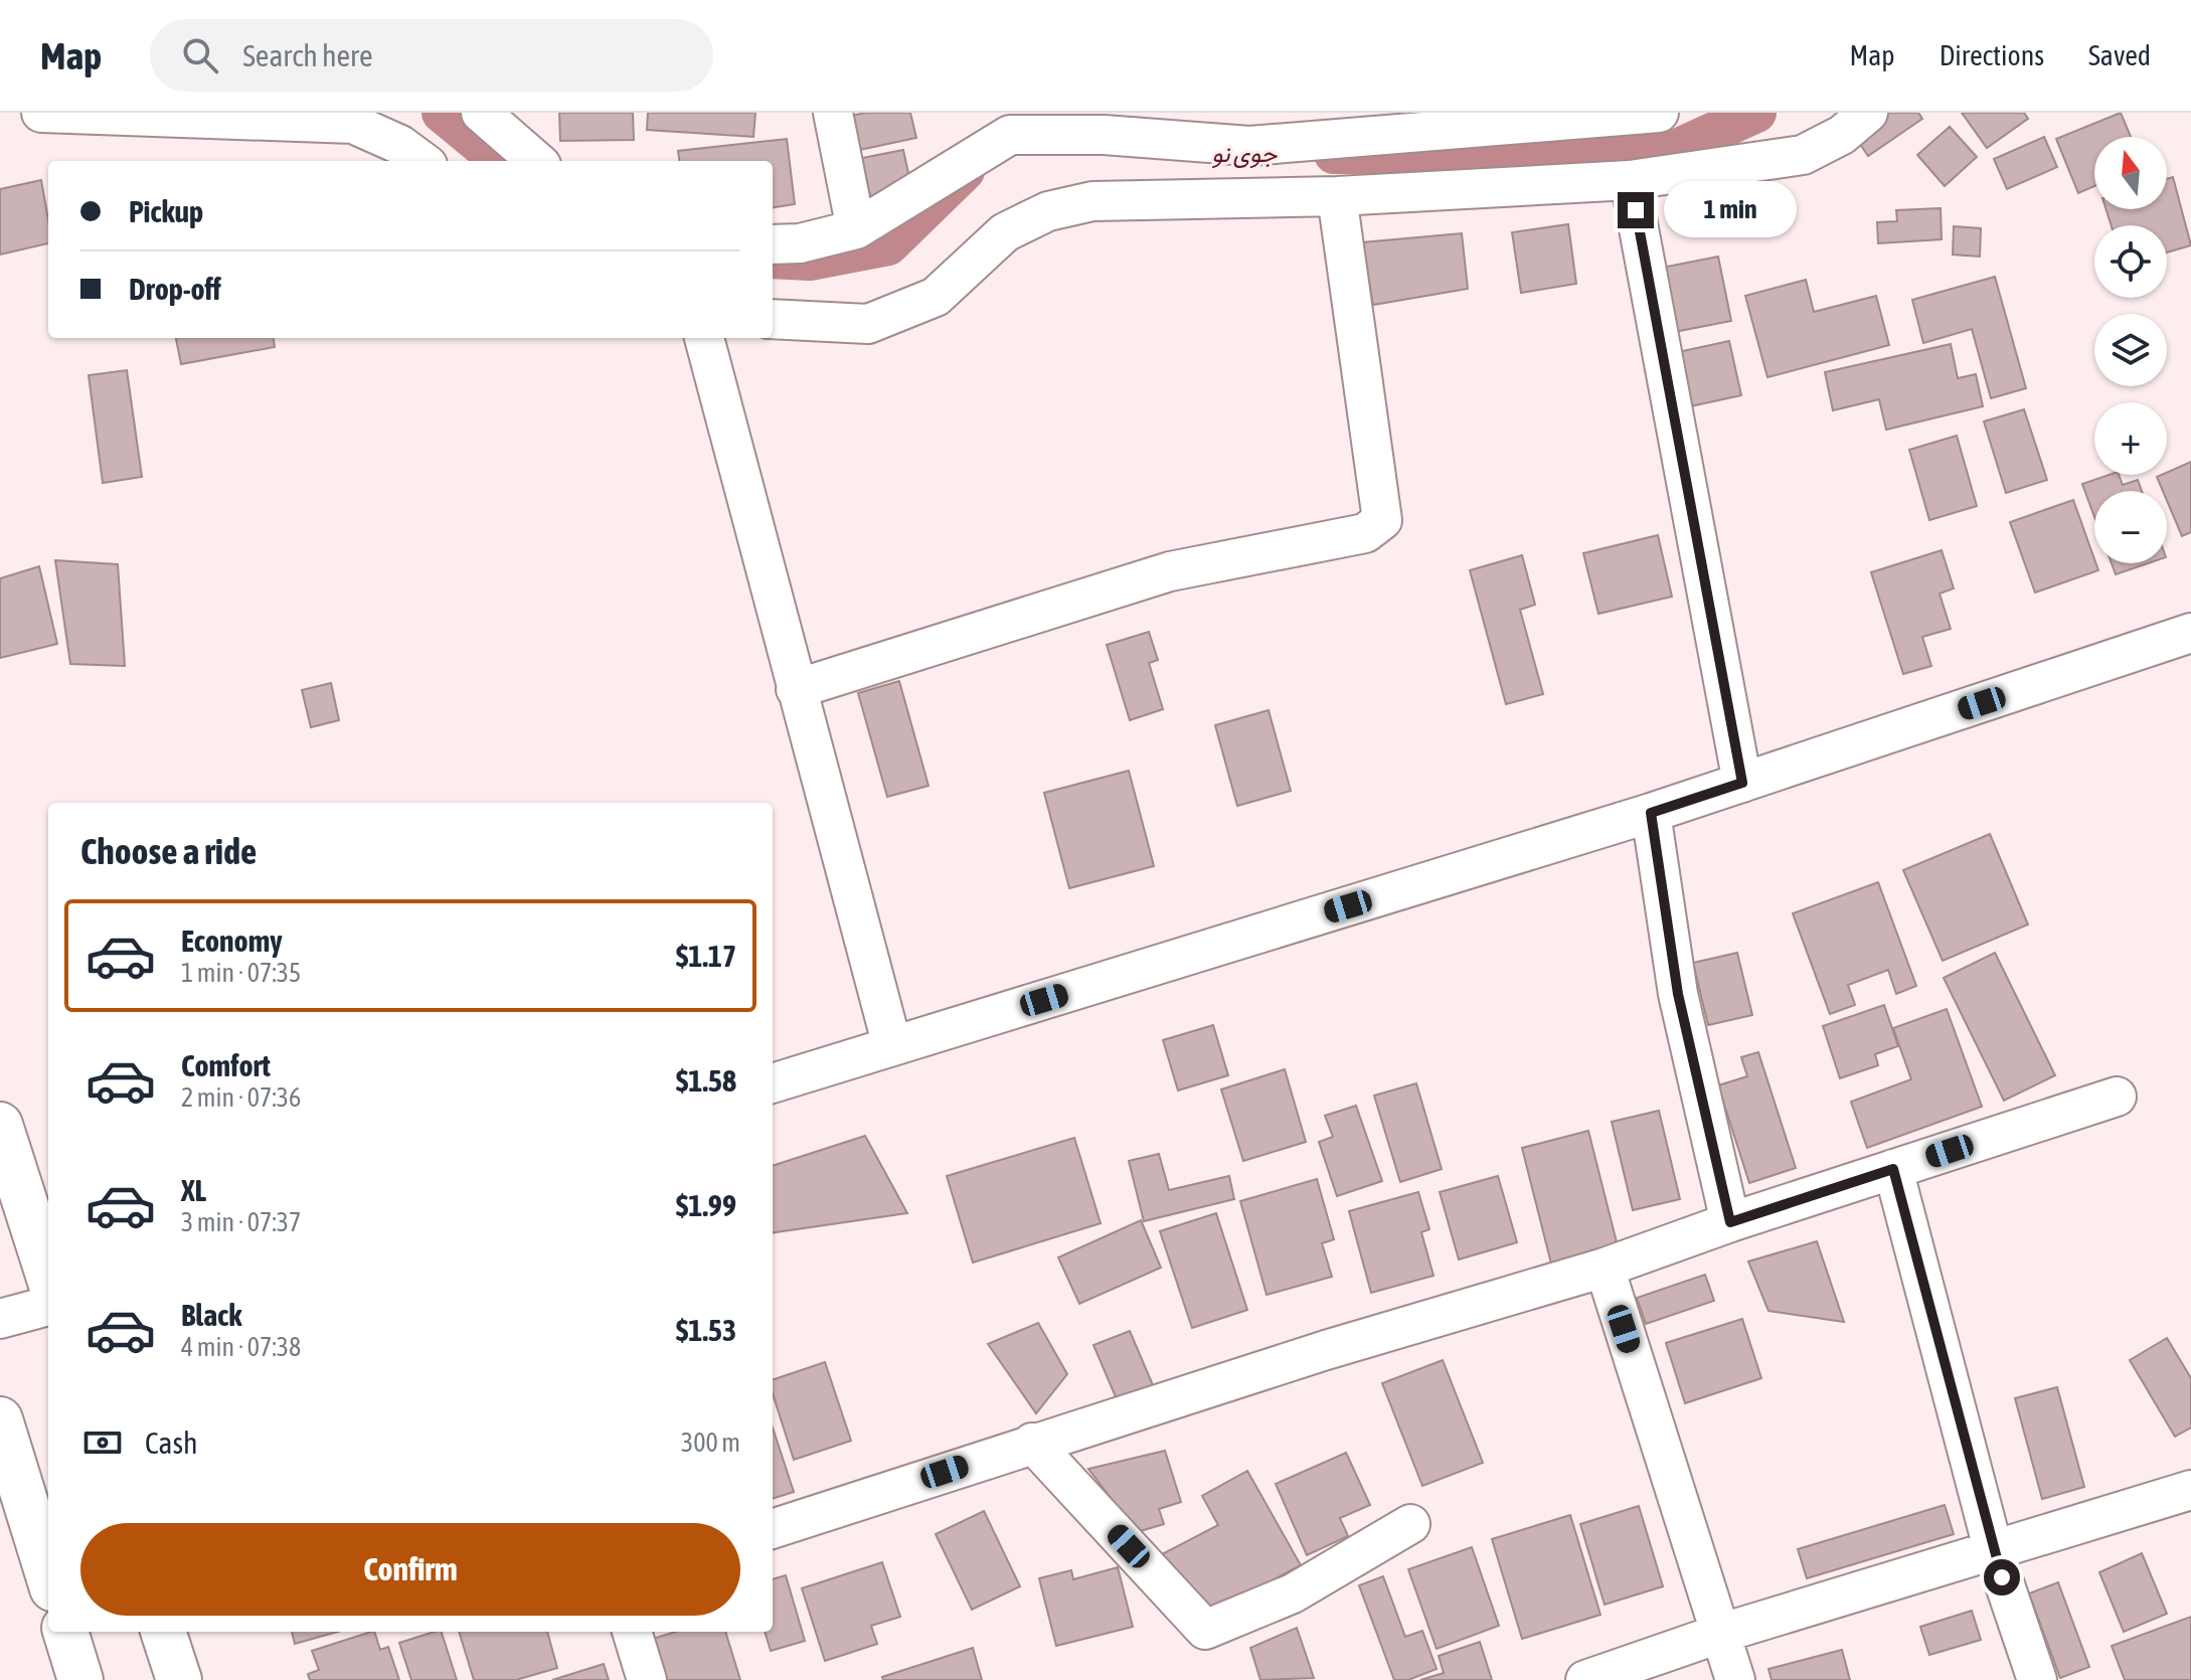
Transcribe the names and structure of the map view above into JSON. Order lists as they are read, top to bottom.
{
  "water": ["جوی نو"],
  "north": "top",
  "page": {
    "header": "Map",
    "search": "Search here",
    "nav": ["Map", "Directions", "Saved"],
    "map_buttons": ["+", "−"],
    "banner": ["Pickup", "Drop-off"],
    "bubble": "1 min",
    "heading": "Choose a ride",
    "list": [
      {
        "name": "Economy",
        "note": "1 min · 07:35",
        "value": "$1.17"
      },
      {
        "name": "Comfort",
        "note": "2 min · 07:36",
        "value": "$1.58"
      },
      {
        "name": "XL",
        "note": "3 min · 07:37",
        "value": "$1.99"
      },
      {
        "name": "Black",
        "note": "4 min · 07:38",
        "value": "$1.53"
      }
    ],
    "pay": ["Cash", "300 m"],
    "buttons": "Confirm"
  }
}
